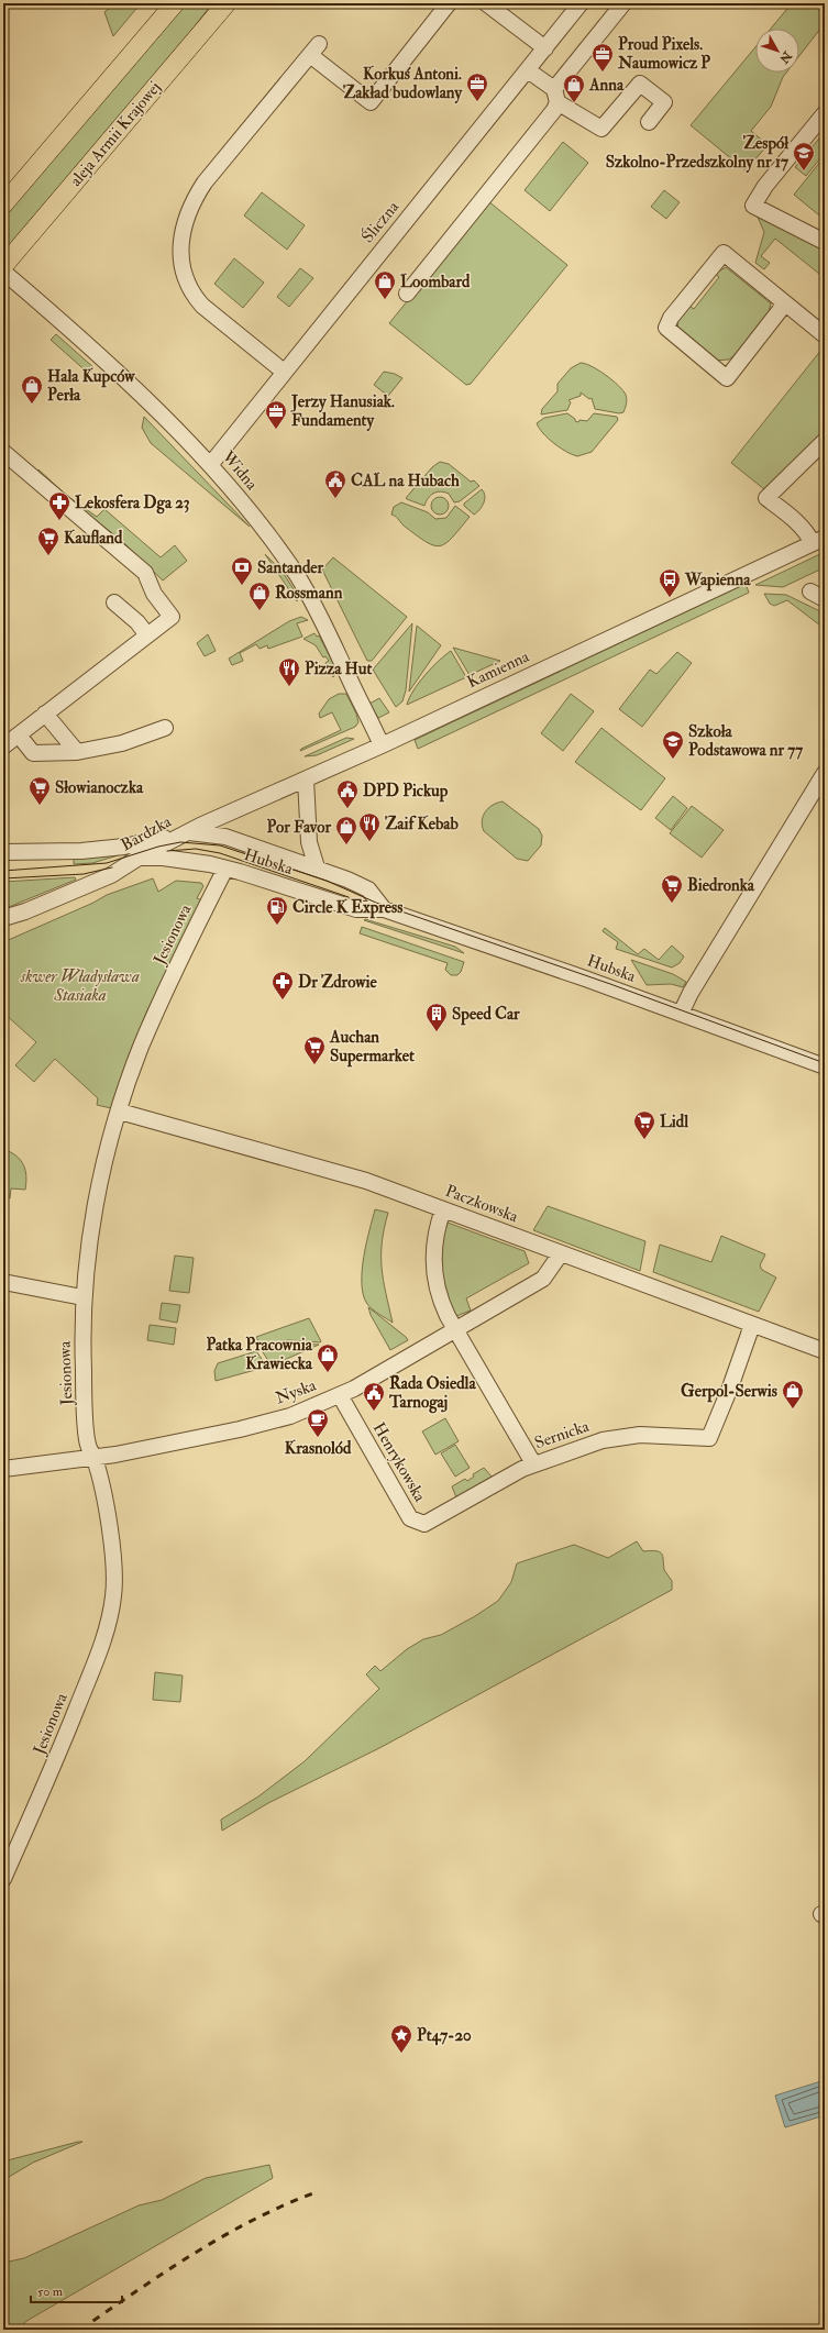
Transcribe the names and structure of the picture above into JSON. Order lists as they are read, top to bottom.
{
  "streets": {
    "main road": ["aleja Armii Krajowej"],
    "street": [
      "Śliczna",
      "Widna",
      "Kamienna",
      "Bardzka",
      "Hubska",
      "Jesionowa",
      "Paczkowska",
      "Nyska",
      "Sernicka",
      "Henrykowska"
    ]
  },
  "crossings": [
    ["Śliczna", "Widna"],
    ["Widna", "Kamienna"],
    ["Kamienna", "Bardzka"],
    ["Kamienna", "Hubska"],
    ["Bardzka", "Hubska"],
    ["Hubska", "Jesionowa"],
    ["Jesionowa", "Paczkowska"],
    ["Jesionowa", "Nyska"],
    ["Paczkowska", "Nyska"],
    ["Paczkowska", "Sernicka"],
    ["Nyska", "Sernicka"],
    ["Nyska", "Henrykowska"],
    ["Sernicka", "Henrykowska"]
  ],
  "parks": ["skwer Władysława Stasiaka"],
  "places": {
    "office": ["Proud Pixels. Naumowicz P", "Korkuś Antoni. Zakład budowlany", "Jerzy Hanusiak. Fundamenty"],
    "shop": [
      "Anna",
      "Loombard",
      "Hala Kupców Perła",
      "Rossmann",
      "Por Favor",
      "Patka Pracownia Krawiecka",
      "Gerpol-Serwis"
    ],
    "school or university": ["Zespół Szkolno-Przedszkolny nr 17", "Szkoła Podstawowa nr 77"],
    "public building": ["CAL na Hubach", "DPD Pickup", "Rada Osiedla Tarnogaj"],
    "pharmacy": ["Lekosfera Dga 23", "Dr Zdrowie"],
    "supermarket": [
      "Kaufland",
      "Słowianoczka",
      "Biedronka",
      "Auchan Supermarket",
      "Lidl"
    ],
    "bank": ["Santander"],
    "bus stop": ["Wapienna"],
    "restaurant": ["Pizza Hut", "Zaif Kebab"],
    "fuel station": ["Circle K Express"],
    "building": ["Speed Car"],
    "cafe": ["Krasnolód"],
    "place": ["Pt47-20"]
  },
  "scale_bar": "50 m",
  "north": "bottom right"
}
